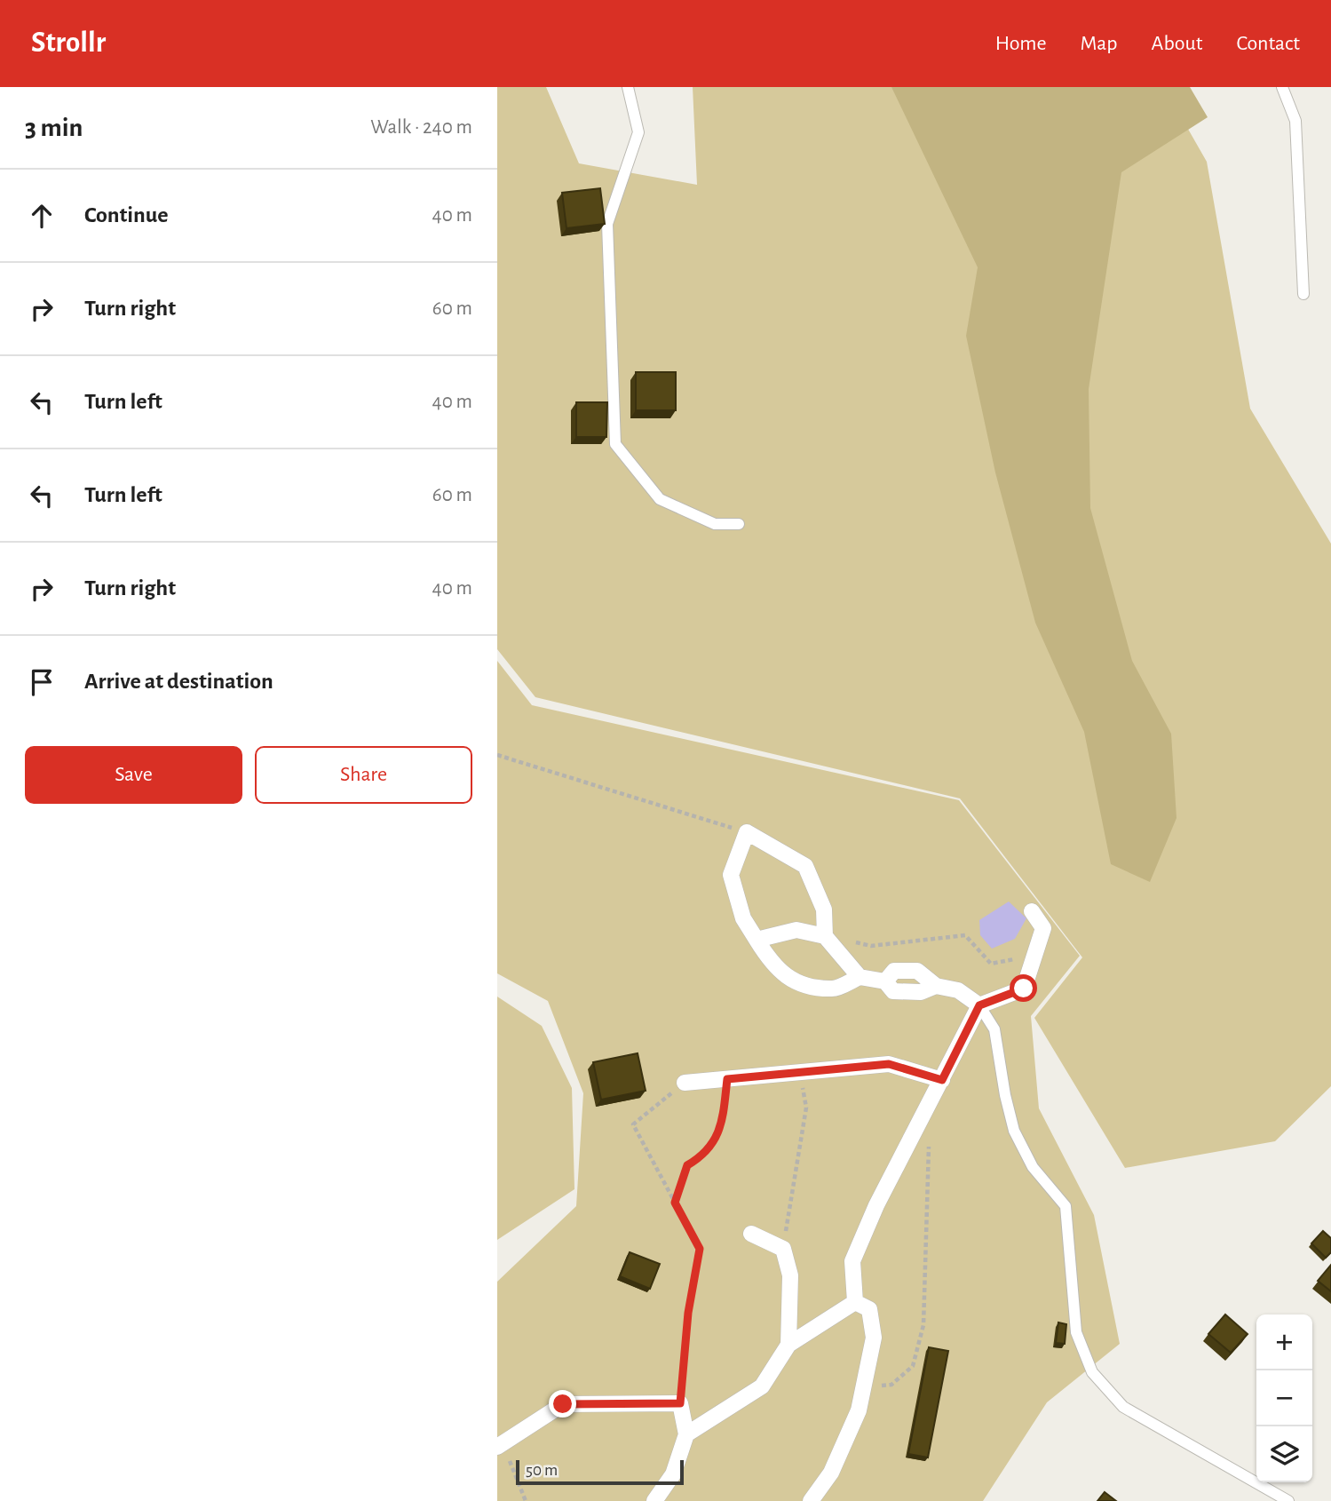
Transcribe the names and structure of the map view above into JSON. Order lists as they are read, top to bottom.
{
  "scale_bar": "50 m",
  "page": {
    "header": "Strollr",
    "nav": [
      "Home",
      "Map",
      "About",
      "Contact"
    ],
    "heading": ["3 min", "Walk · 240 m"],
    "list": [
      ["Continue", "40 m"],
      ["Turn right", "60 m"],
      ["Turn left", "40 m"],
      ["Turn left", "60 m"],
      ["Turn right", "40 m"],
      "Arrive at destination"
    ],
    "buttons": ["Save", "Share"],
    "map_buttons": ["+", "−"],
    "scale": "50 m"
  }
}
